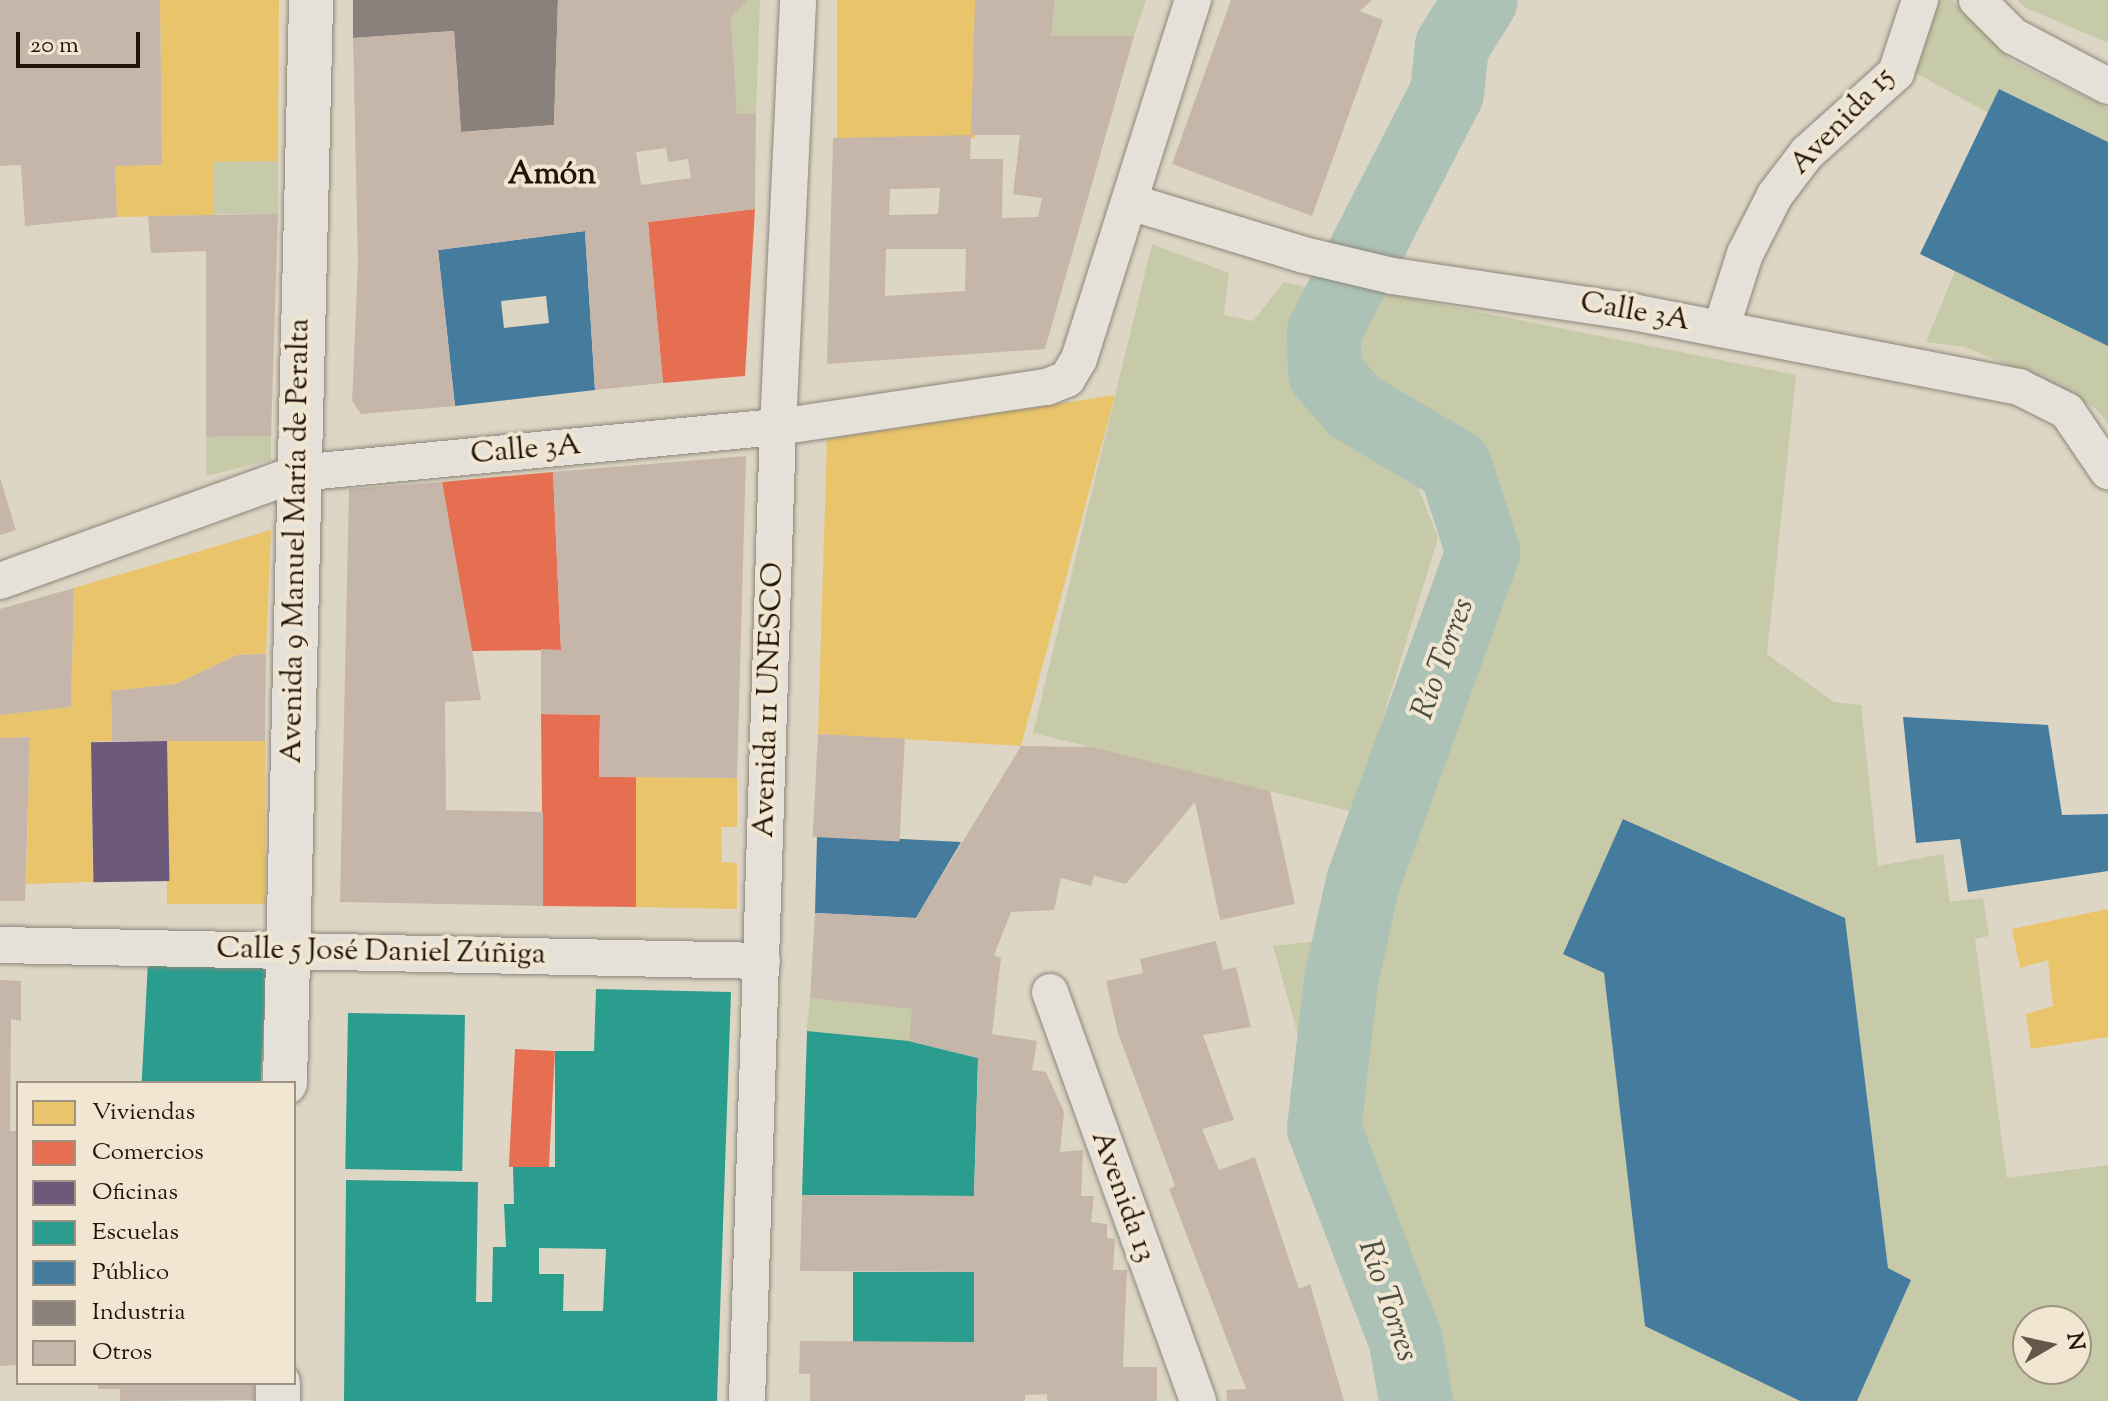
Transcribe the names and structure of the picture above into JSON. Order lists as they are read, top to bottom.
{
  "streets": {
    "street": [
      "Avenida 15",
      "Calle 3A",
      "Avenida 9 Manuel María de Peralta",
      "Avenida 11 UNESCO",
      "Calle 5 José Daniel Zúñiga",
      "Avenida 13"
    ]
  },
  "crossings": [
    ["Avenida 15", "Calle 3A"],
    ["Calle 3A", "Avenida 9 Manuel María de Peralta"],
    ["Calle 3A", "Avenida 11 UNESCO"],
    ["Avenida 9 Manuel María de Peralta", "Calle 5 José Daniel Zúñiga"],
    ["Avenida 11 UNESCO", "Calle 5 José Daniel Zúñiga"]
  ],
  "districts": ["Amón"],
  "water": ["Río Torres"],
  "legend": [
    "Viviendas",
    "Comercios",
    "Oficinas",
    "Escuelas",
    "Público",
    "Industria",
    "Otros"
  ],
  "scale_bar": "20 m",
  "north": "right"
}
